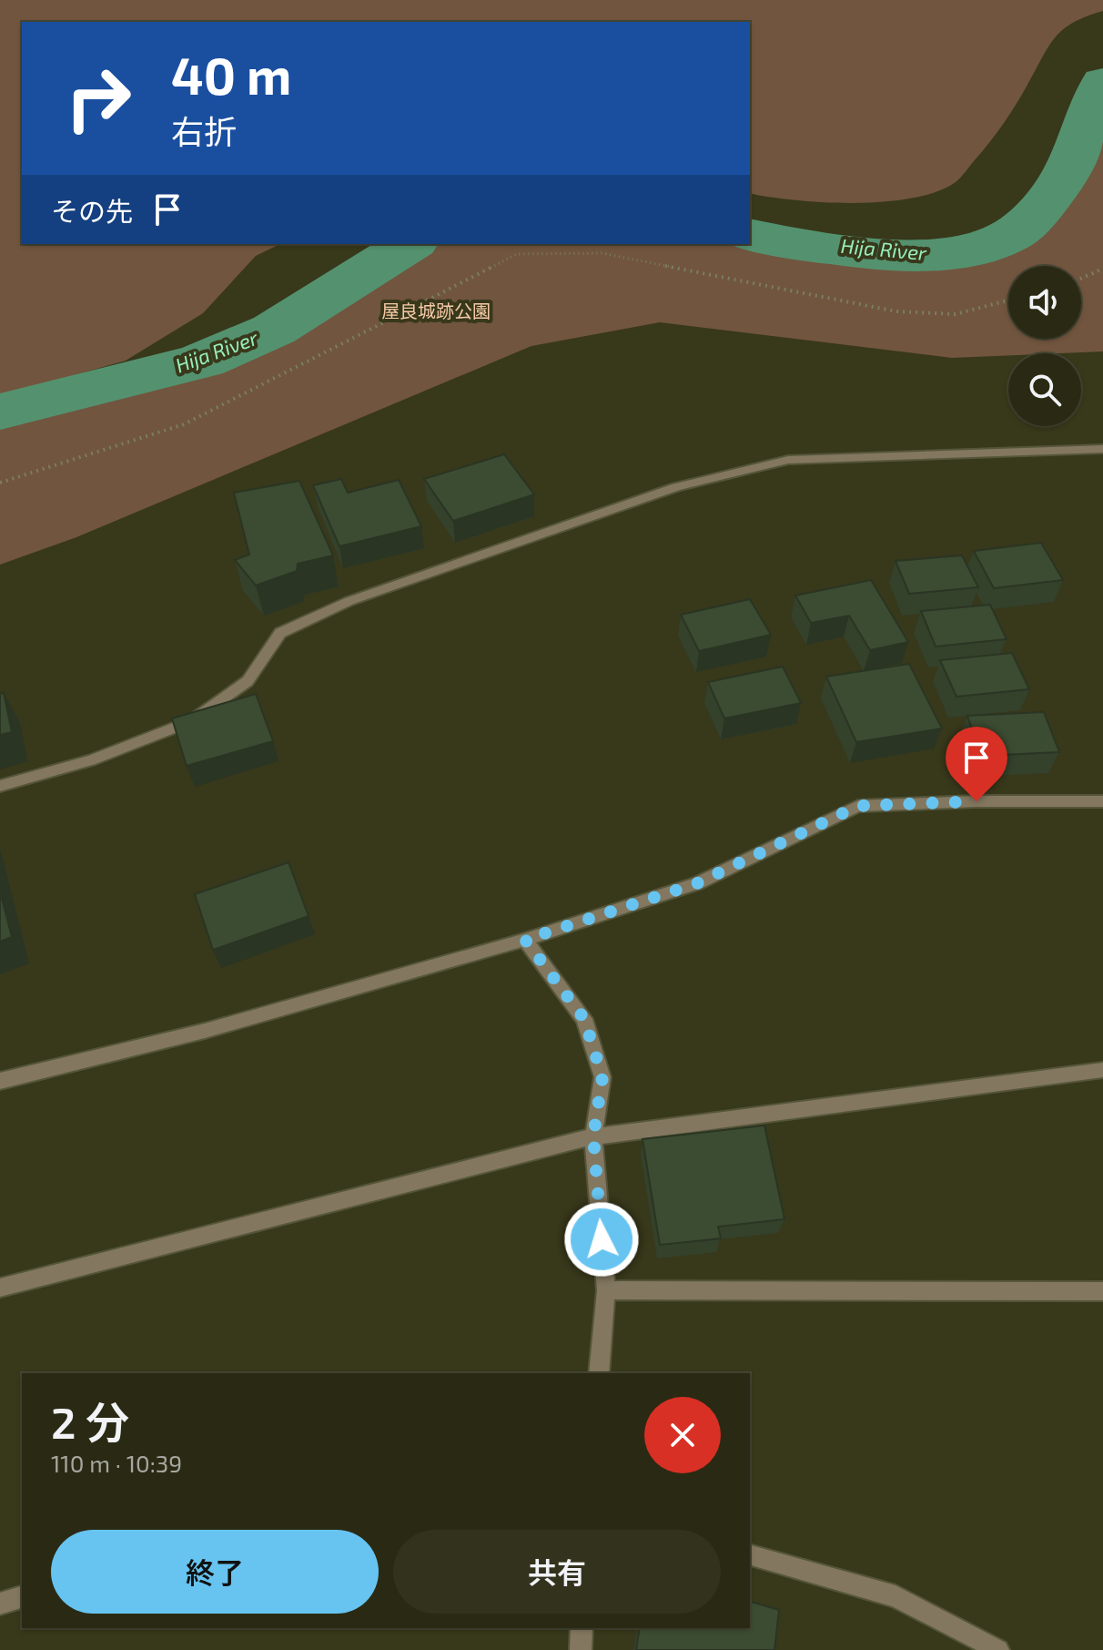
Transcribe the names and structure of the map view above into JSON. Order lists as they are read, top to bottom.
{
  "water": ["Hija River"],
  "parks": ["屋良城跡公園"],
  "page": {
    "turn": ["40 m", "右折"],
    "then": "その先",
    "heading": ["2 分", "110 m · 10:39"],
    "buttons": ["終了", "共有"]
  }
}
